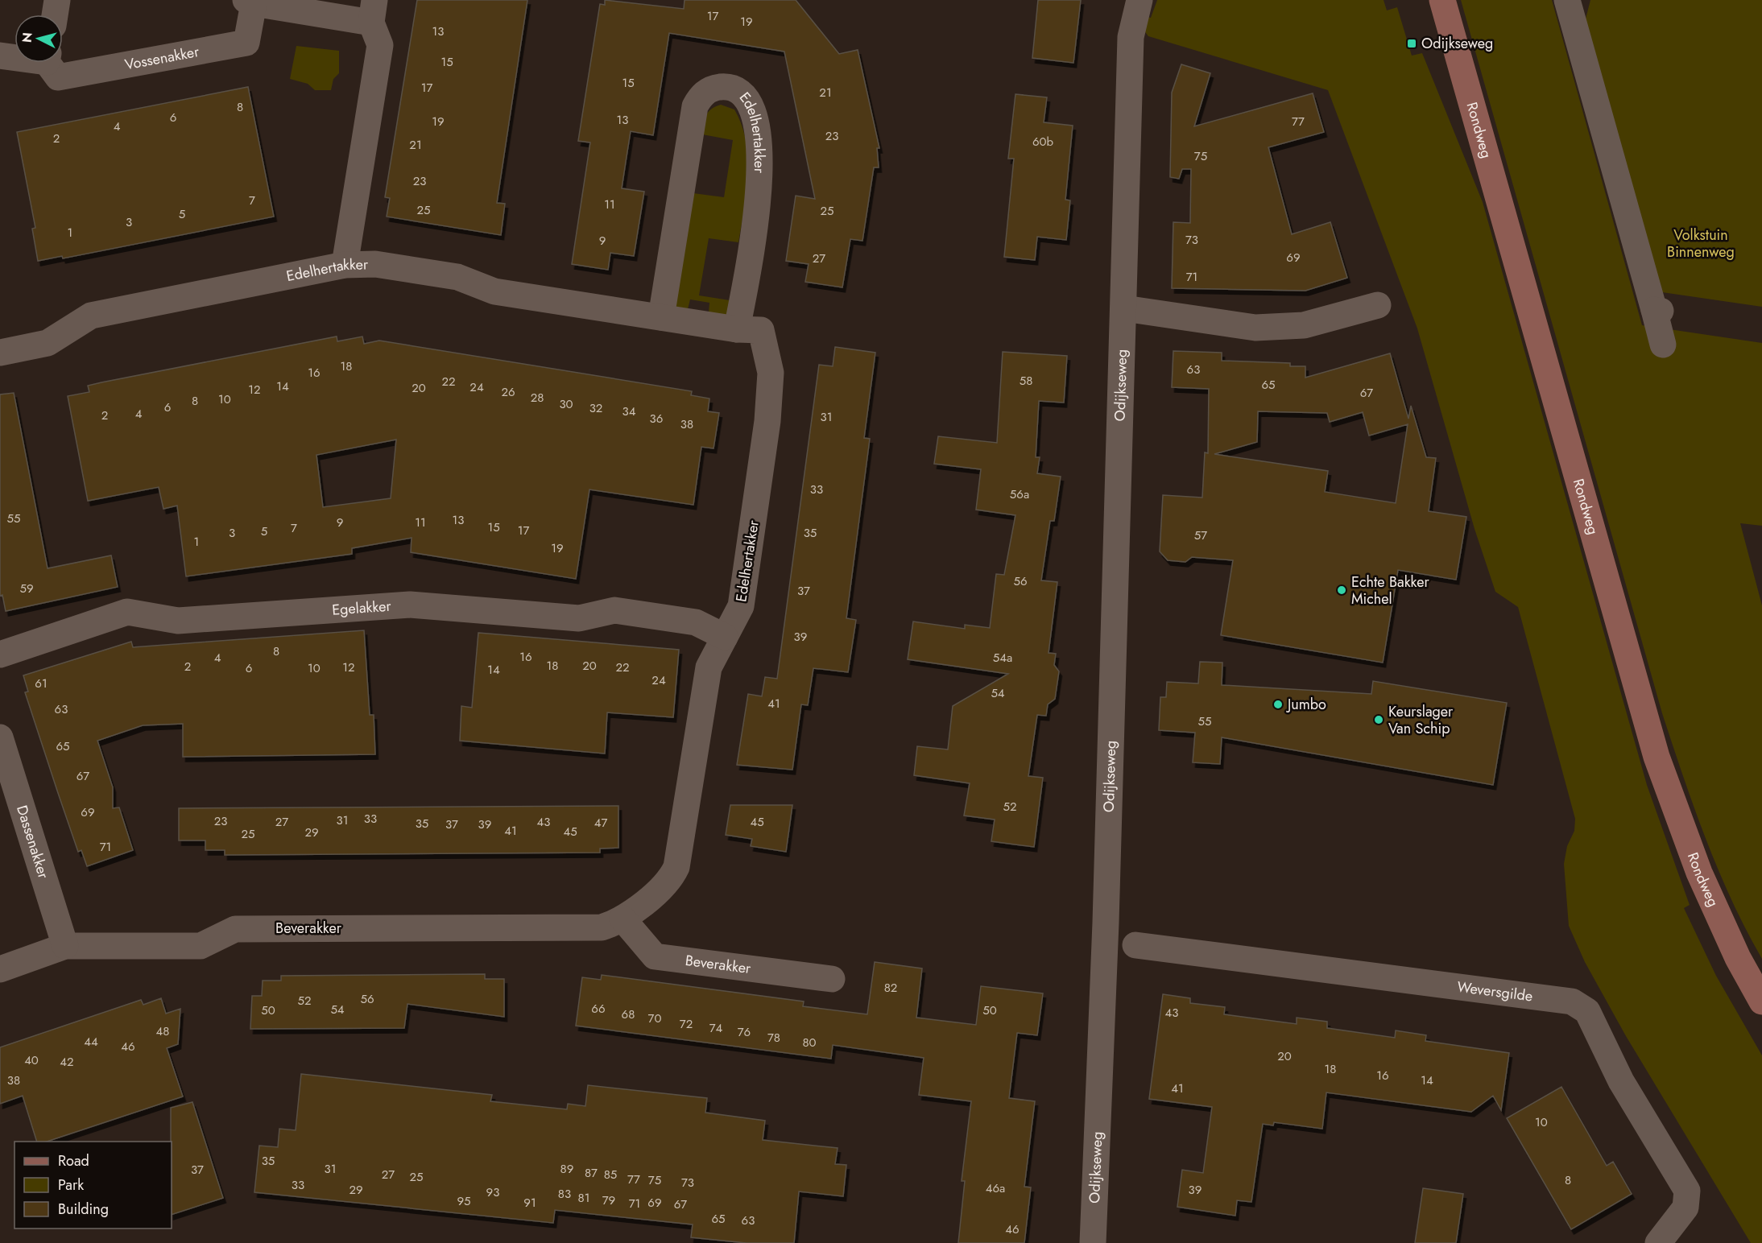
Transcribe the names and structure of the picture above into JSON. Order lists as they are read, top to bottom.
{
  "streets": {
    "main road": ["Rondweg"],
    "street": [
      "Vossenakker",
      "Edelhertakker",
      "Odijkseweg",
      "Egelakker",
      "Dassenakker",
      "Beverakker",
      "Weversgilde"
    ]
  },
  "crossings": [
    ["Vossenakker", "Edelhertakker"],
    ["Edelhertakker", "Egelakker"],
    ["Edelhertakker", "Beverakker"],
    ["Dassenakker", "Beverakker"]
  ],
  "parks": ["Volkstuin Binnenweg"],
  "places": {
    "transit": ["Odijkseweg"],
    "other": ["Echte Bakker Michel", "Jumbo", "Keurslager Van Schip"]
  },
  "house_numbers": [
    "17",
    "19",
    "13",
    "15",
    "15",
    "17",
    "21",
    "8",
    "6",
    "13",
    "19",
    "77",
    "4",
    "23",
    "2",
    "60b",
    "21",
    "75",
    "23",
    "7",
    "11",
    "25",
    "25",
    "5",
    "3",
    "1",
    "73",
    "9",
    "69",
    "27",
    "71",
    "18",
    "63",
    "16",
    "58",
    "22",
    "65",
    "14",
    "24",
    "20",
    "12",
    "26",
    "67",
    "28",
    "10",
    "8",
    "30",
    "6",
    "32",
    "34",
    "4",
    "2",
    "31",
    "36",
    "38",
    "33",
    "56a",
    "55",
    "13",
    "9",
    "11",
    "15",
    "7",
    "17",
    "5",
    "3",
    "35",
    "57",
    "1",
    "19",
    "56",
    "59",
    "37",
    "39",
    "8",
    "16",
    "4",
    "54a",
    "18",
    "20",
    "2",
    "12",
    "22",
    "6",
    "10",
    "14",
    "24",
    "61",
    "54",
    "41",
    "63",
    "55",
    "65",
    "67",
    "52",
    "69",
    "33",
    "31",
    "23",
    "27",
    "43",
    "45",
    "47",
    "35",
    "37",
    "39",
    "41",
    "45",
    "29",
    "25",
    "71",
    "82",
    "56",
    "52",
    "66",
    "54",
    "50",
    "50",
    "43",
    "68",
    "70",
    "72",
    "74",
    "48",
    "76",
    "78",
    "44",
    "80",
    "46",
    "20",
    "40",
    "42",
    "18",
    "16",
    "38",
    "14",
    "41",
    "10",
    "35",
    "31",
    "89",
    "37",
    "87",
    "27",
    "85",
    "25",
    "77",
    "75",
    "8",
    "73",
    "33",
    "46a",
    "29",
    "39",
    "93",
    "83",
    "81",
    "79",
    "95",
    "91",
    "69",
    "71",
    "67",
    "65",
    "63",
    "46"
  ],
  "legend": ["Road", "Park", "Building"],
  "north": "left"
}
